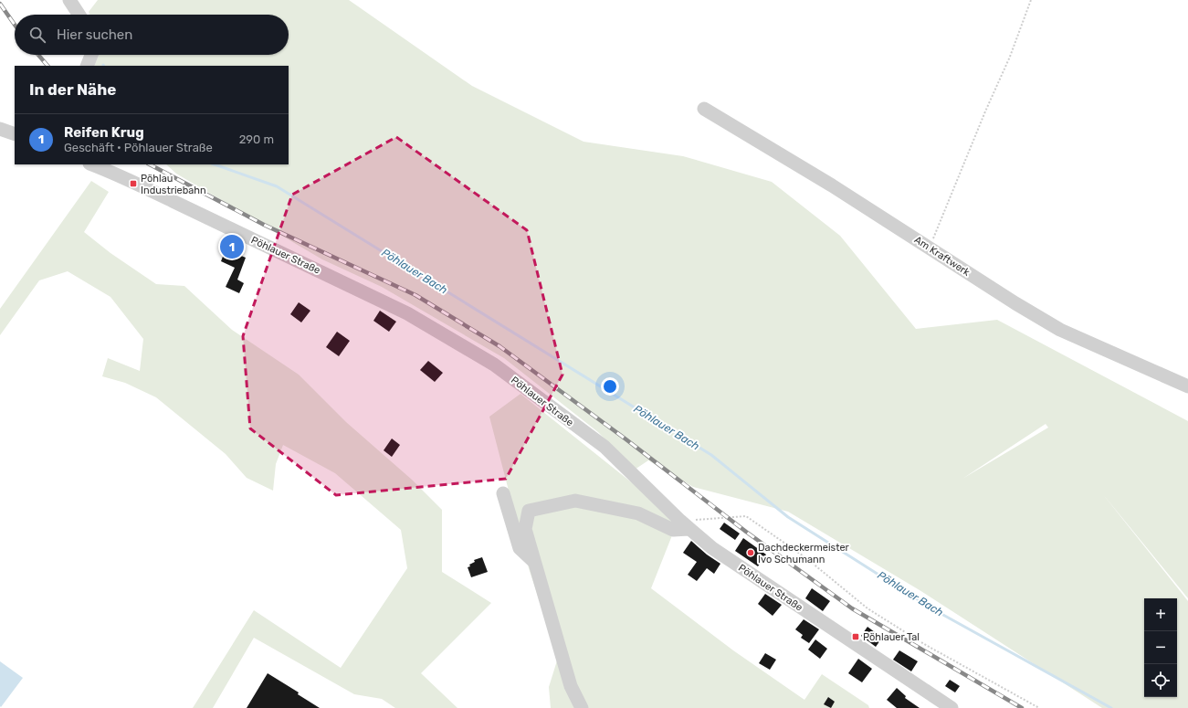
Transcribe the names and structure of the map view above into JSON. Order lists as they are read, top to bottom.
{
  "streets": {
    "street": ["Pöhlauer Straße", "Am Kraftwerk"]
  },
  "water": ["Pöhlauer Bach"],
  "places": {
    "transit": ["Pöhlau Industriebahn", "Pöhlauer Tal"],
    "other": ["Dachdeckermeister Ivo Schumann"]
  },
  "page": {
    "search": "Hier suchen",
    "heading": "In der Nähe",
    "list": [
      {
        "mark": "1",
        "name": "Reifen Krug",
        "note": "Geschäft · Pöhlauer Straße",
        "value": "290 m"
      }
    ],
    "pins": "1",
    "map_buttons": ["+", "−"]
  }
}
